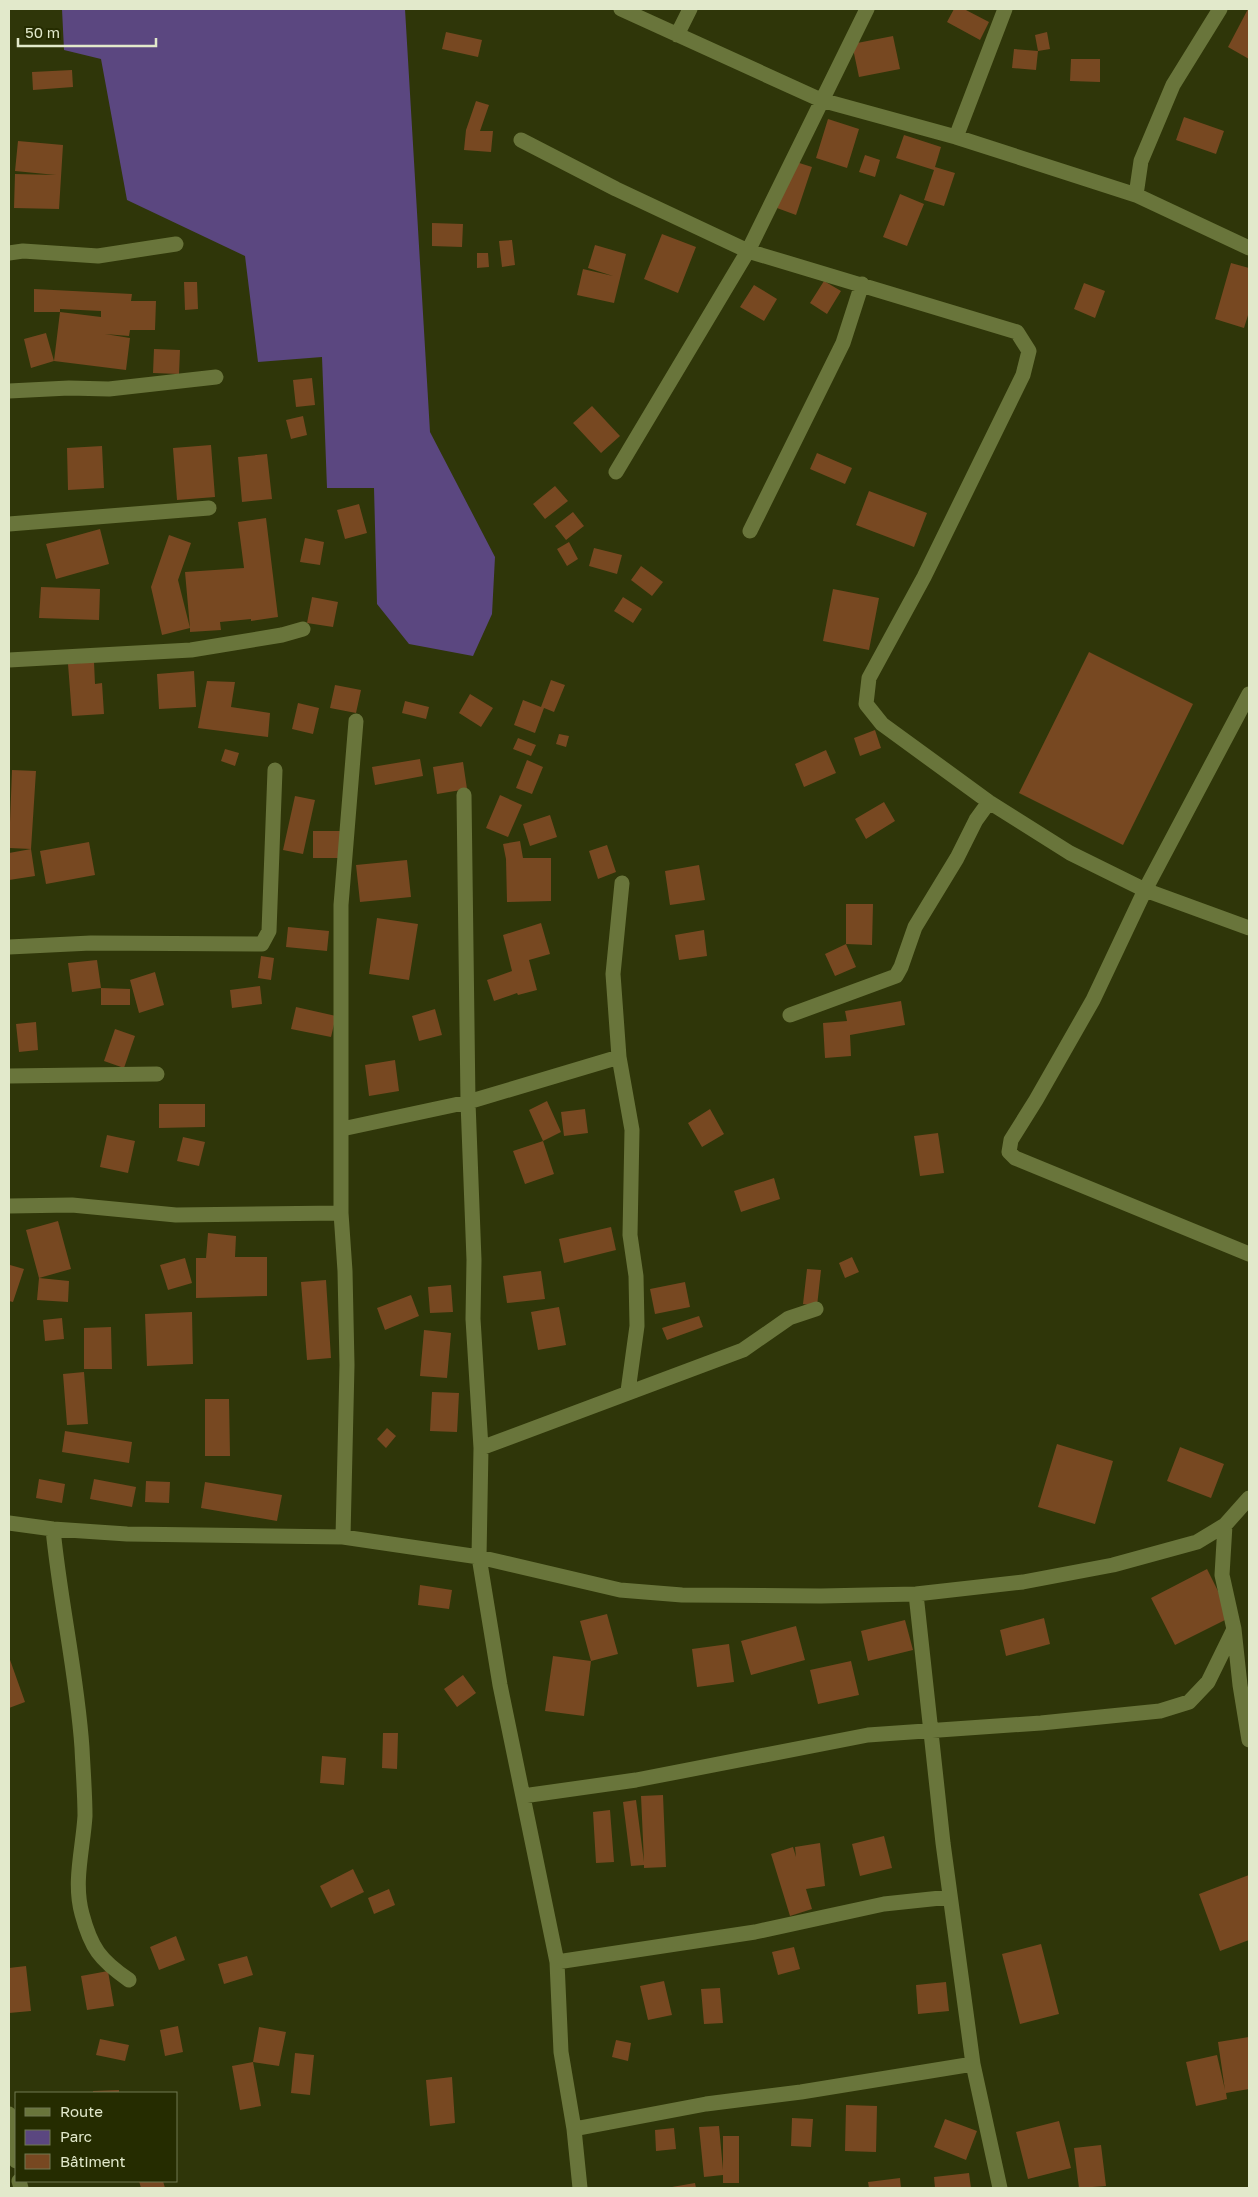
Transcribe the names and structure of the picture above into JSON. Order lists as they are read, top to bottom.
{
  "legend": ["Route", "Parc", "Bâtiment"],
  "scale_bar": "50 m"
}
